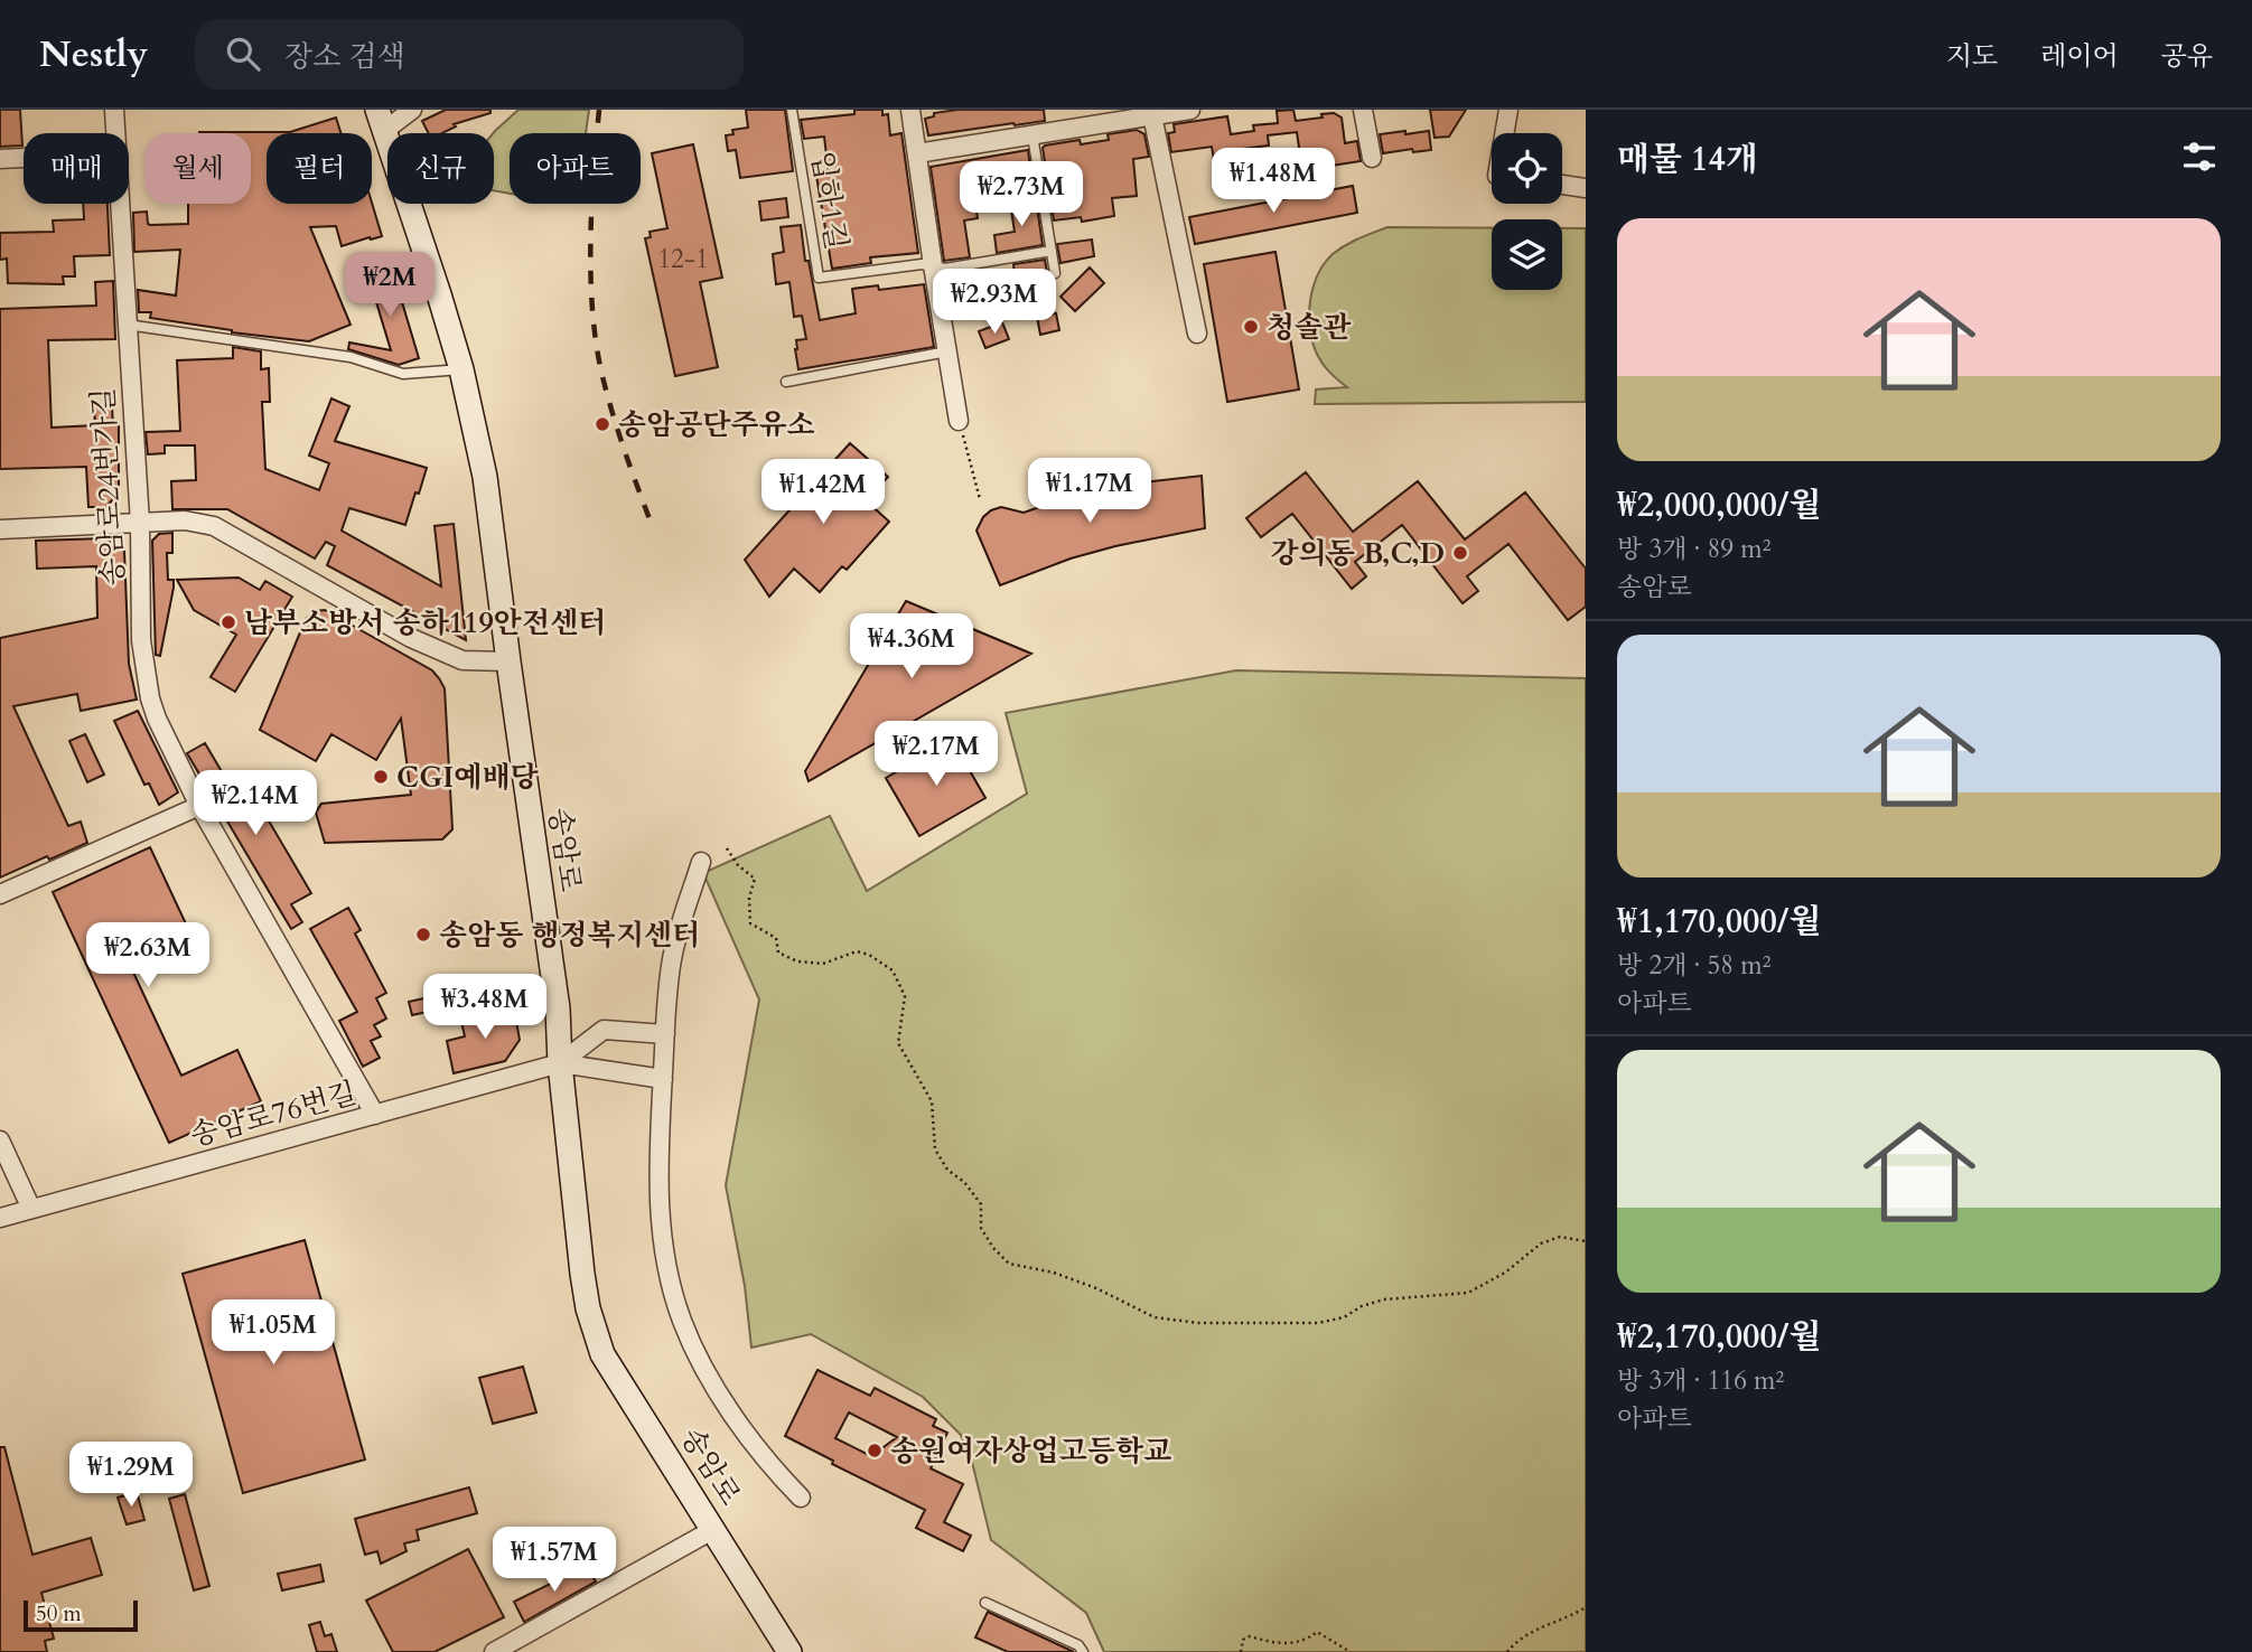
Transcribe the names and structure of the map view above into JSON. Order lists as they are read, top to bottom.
{
  "streets": {
    "main road": ["송암로"],
    "street": ["송암로24번가길", "송암로76번길"],
    "lane": ["입하1길"]
  },
  "crossings": [
    ["송암로24번가길", "송암로76번길"],
    ["송암로", "송암로76번길"]
  ],
  "places": [
    "청솔관",
    "송암공단주유소",
    "강의동 B,C,D",
    "남부소방서 송하119안전센터",
    "CGI예배당",
    "송암동 행정복지센터",
    "송원여자상업고등학교"
  ],
  "house_numbers": ["12-1"],
  "scale_bar": "50 m",
  "page": {
    "header": "Nestly",
    "search": "장소 검색",
    "nav": ["지도", "레이어", "공유"],
    "heading": "매물 14개",
    "chip": [
      "매매",
      "월세",
      "필터",
      "신규",
      "아파트"
    ],
    "price": [
      "₩1.48M",
      "₩2.73M",
      "₩2M",
      "₩2.93M",
      "₩1.17M",
      "₩1.42M",
      "₩4.36M",
      "₩2.17M",
      "₩2.14M",
      "₩2.63M",
      "₩3.48M",
      "₩1.05M",
      "₩1.29M",
      "₩1.57M"
    ],
    "list": [
      {
        "name": "₩2,000,000/월",
        "note": "방 3개 · 89 m² · 송암로"
      },
      {
        "name": "₩1,170,000/월",
        "note": "방 2개 · 58 m² · 아파트"
      },
      {
        "name": "₩2,170,000/월",
        "note": "방 3개 · 116 m² · 아파트"
      }
    ],
    "scale": "50 m"
  }
}
